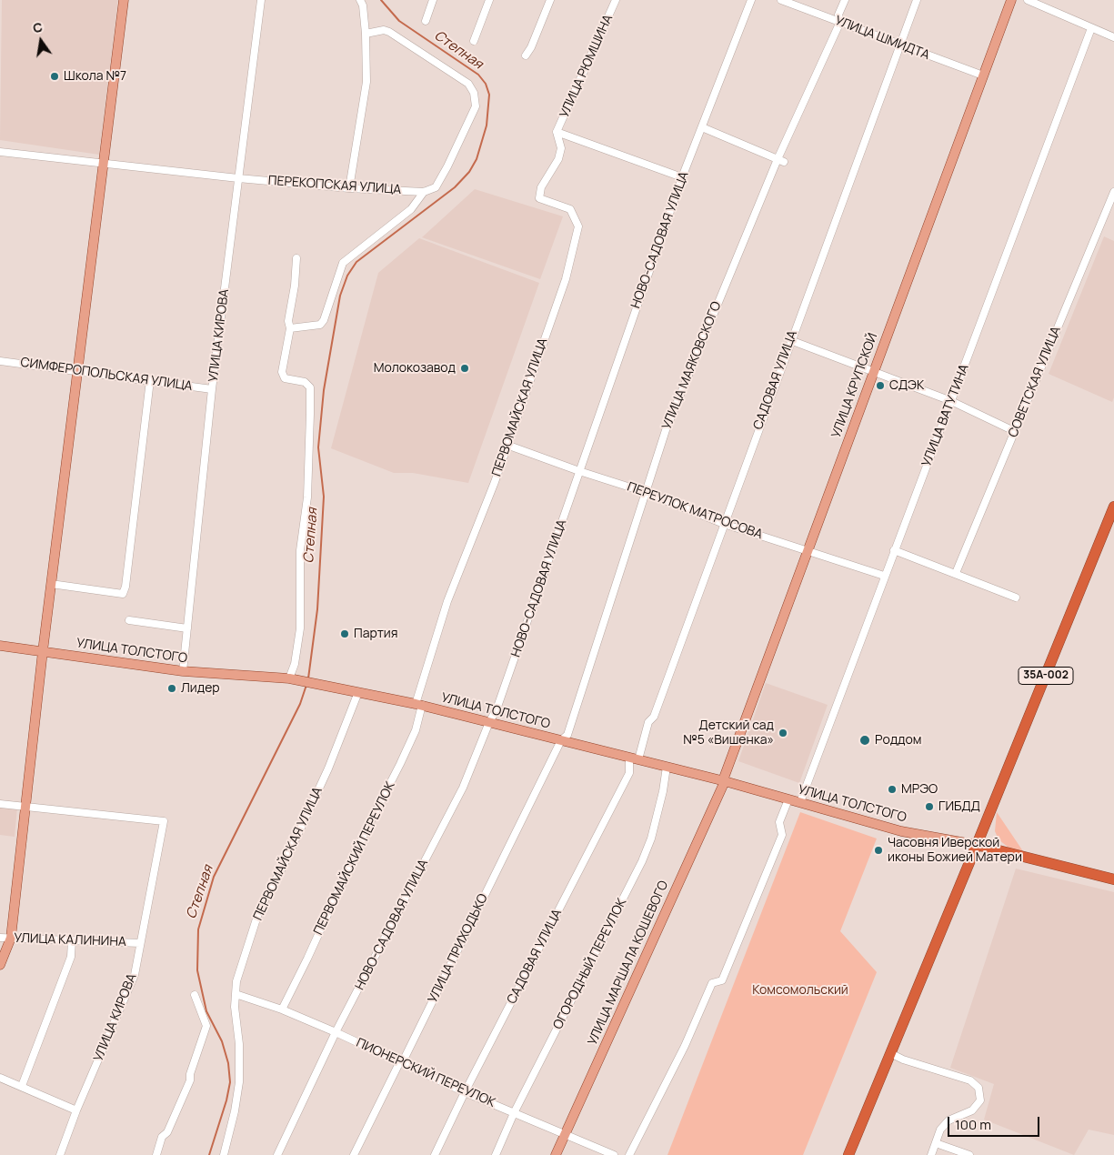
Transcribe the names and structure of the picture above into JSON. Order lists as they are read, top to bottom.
{
  "streets": {
    "highway": ["35А-002"],
    "main road": ["УЛИЦА КРУПСКОЙ", "УЛИЦА ТОЛСТОГО", "УЛИЦА МАРШАЛА КОШЕВОГО"],
    "street": [
      "УЛИЦА ШМИДТА",
      "УЛИЦА РЮМШИНА",
      "ПЕРЕКОПСКАЯ УЛИЦА",
      "НОВО-САДОВАЯ УЛИЦА",
      "УЛИЦА КИРОВА",
      "УЛИЦА МАЯКОВСКОГО",
      "СИМФЕРОПОЛЬСКАЯ УЛИЦА",
      "САДОВАЯ УЛИЦА",
      "СОВЕТСКАЯ УЛИЦА",
      "ПЕРВОМАЙСКАЯ УЛИЦА",
      "УЛИЦА ВАТУТИНА",
      "ПЕРЕУЛОК МАТРОСОВА",
      "ПЕРВОМАЙСКИЙ ПЕРЕУЛОК",
      "УЛИЦА КАЛИНИНА",
      "УЛИЦА ПРИХОДЬКО",
      "ОГОРОДНЫЙ ПЕРЕУЛОК",
      "ПИОНЕРСКИЙ ПЕРЕУЛОК"
    ]
  },
  "crossings": [
    ["УЛИЦА ШМИДТА", "УЛИЦА МАЯКОВСКОГО"],
    ["УЛИЦА ШМИДТА", "САДОВАЯ УЛИЦА"],
    ["УЛИЦА ШМИДТА", "УЛИЦА КРУПСКОЙ"],
    ["УЛИЦА РЮМШИНА", "ПЕРВОМАЙСКАЯ УЛИЦА"],
    ["ПЕРЕКОПСКАЯ УЛИЦА", "УЛИЦА КИРОВА"],
    ["НОВО-САДОВАЯ УЛИЦА", "ПЕРЕУЛОК МАТРОСОВА"],
    ["НОВО-САДОВАЯ УЛИЦА", "УЛИЦА ТОЛСТОГО"],
    ["НОВО-САДОВАЯ УЛИЦА", "ПИОНЕРСКИЙ ПЕРЕУЛОК"],
    ["УЛИЦА КИРОВА", "СИМФЕРОПОЛЬСКАЯ УЛИЦА"],
    ["УЛИЦА КИРОВА", "УЛИЦА ТОЛСТОГО"],
    ["УЛИЦА КИРОВА", "УЛИЦА КАЛИНИНА"],
    ["УЛИЦА МАЯКОВСКОГО", "ПЕРЕУЛОК МАТРОСОВА"],
    ["УЛИЦА МАЯКОВСКОГО", "УЛИЦА ТОЛСТОГО"],
    ["УЛИЦА МАЯКОВСКОГО", "УЛИЦА ПРИХОДЬКО"],
    ["САДОВАЯ УЛИЦА", "ПЕРЕУЛОК МАТРОСОВА"],
    ["САДОВАЯ УЛИЦА", "УЛИЦА ТОЛСТОГО"],
    ["САДОВАЯ УЛИЦА", "ПИОНЕРСКИЙ ПЕРЕУЛОК"],
    ["УЛИЦА КРУПСКОЙ", "ПЕРЕУЛОК МАТРОСОВА"],
    ["УЛИЦА КРУПСКОЙ", "УЛИЦА ТОЛСТОГО"],
    ["УЛИЦА КРУПСКОЙ", "УЛИЦА МАРШАЛА КОШЕВОГО"],
    ["ПЕРВОМАЙСКАЯ УЛИЦА", "ПЕРЕУЛОК МАТРОСОВА"],
    ["ПЕРВОМАЙСКАЯ УЛИЦА", "УЛИЦА ТОЛСТОГО"],
    ["ПЕРВОМАЙСКАЯ УЛИЦА", "ПЕРВОМАЙСКИЙ ПЕРЕУЛОК"],
    ["ПЕРВОМАЙСКАЯ УЛИЦА", "ПИОНЕРСКИЙ ПЕРЕУЛОК"],
    ["УЛИЦА ВАТУТИНА", "ПЕРЕУЛОК МАТРОСОВА"],
    ["УЛИЦА ВАТУТИНА", "УЛИЦА ТОЛСТОГО"],
    ["УЛИЦА ТОЛСТОГО", "35А-002"],
    ["УЛИЦА ТОЛСТОГО", "ПЕРВОМАЙСКИЙ ПЕРЕУЛОК"],
    ["УЛИЦА ТОЛСТОГО", "УЛИЦА ПРИХОДЬКО"],
    ["УЛИЦА ТОЛСТОГО", "УЛИЦА МАРШАЛА КОШЕВОГО"],
    ["УЛИЦА ТОЛСТОГО", "ОГОРОДНЫЙ ПЕРЕУЛОК"],
    ["ПЕРВОМАЙСКИЙ ПЕРЕУЛОК", "ПИОНЕРСКИЙ ПЕРЕУЛОК"],
    ["УЛИЦА ПРИХОДЬКО", "ПИОНЕРСКИЙ ПЕРЕУЛОК"],
    ["УЛИЦА МАРШАЛА КОШЕВОГО", "ПИОНЕРСКИЙ ПЕРЕУЛОК"],
    ["ОГОРОДНЫЙ ПЕРЕУЛОК", "ПИОНЕРСКИЙ ПЕРЕУЛОК"]
  ],
  "water": ["Степная"],
  "parks": ["Комсомольский"],
  "places": [
    "Школа №7",
    "Молокозавод",
    "СДЭК",
    "Партия",
    "Лидер",
    "Детский сад №5 «Вишенка»",
    "Роддом",
    "МРЭО",
    "ГИБДД",
    "Часовня Иверской иконы Божией Матери"
  ],
  "scale_bar": "100 m",
  "north": "top"
}
